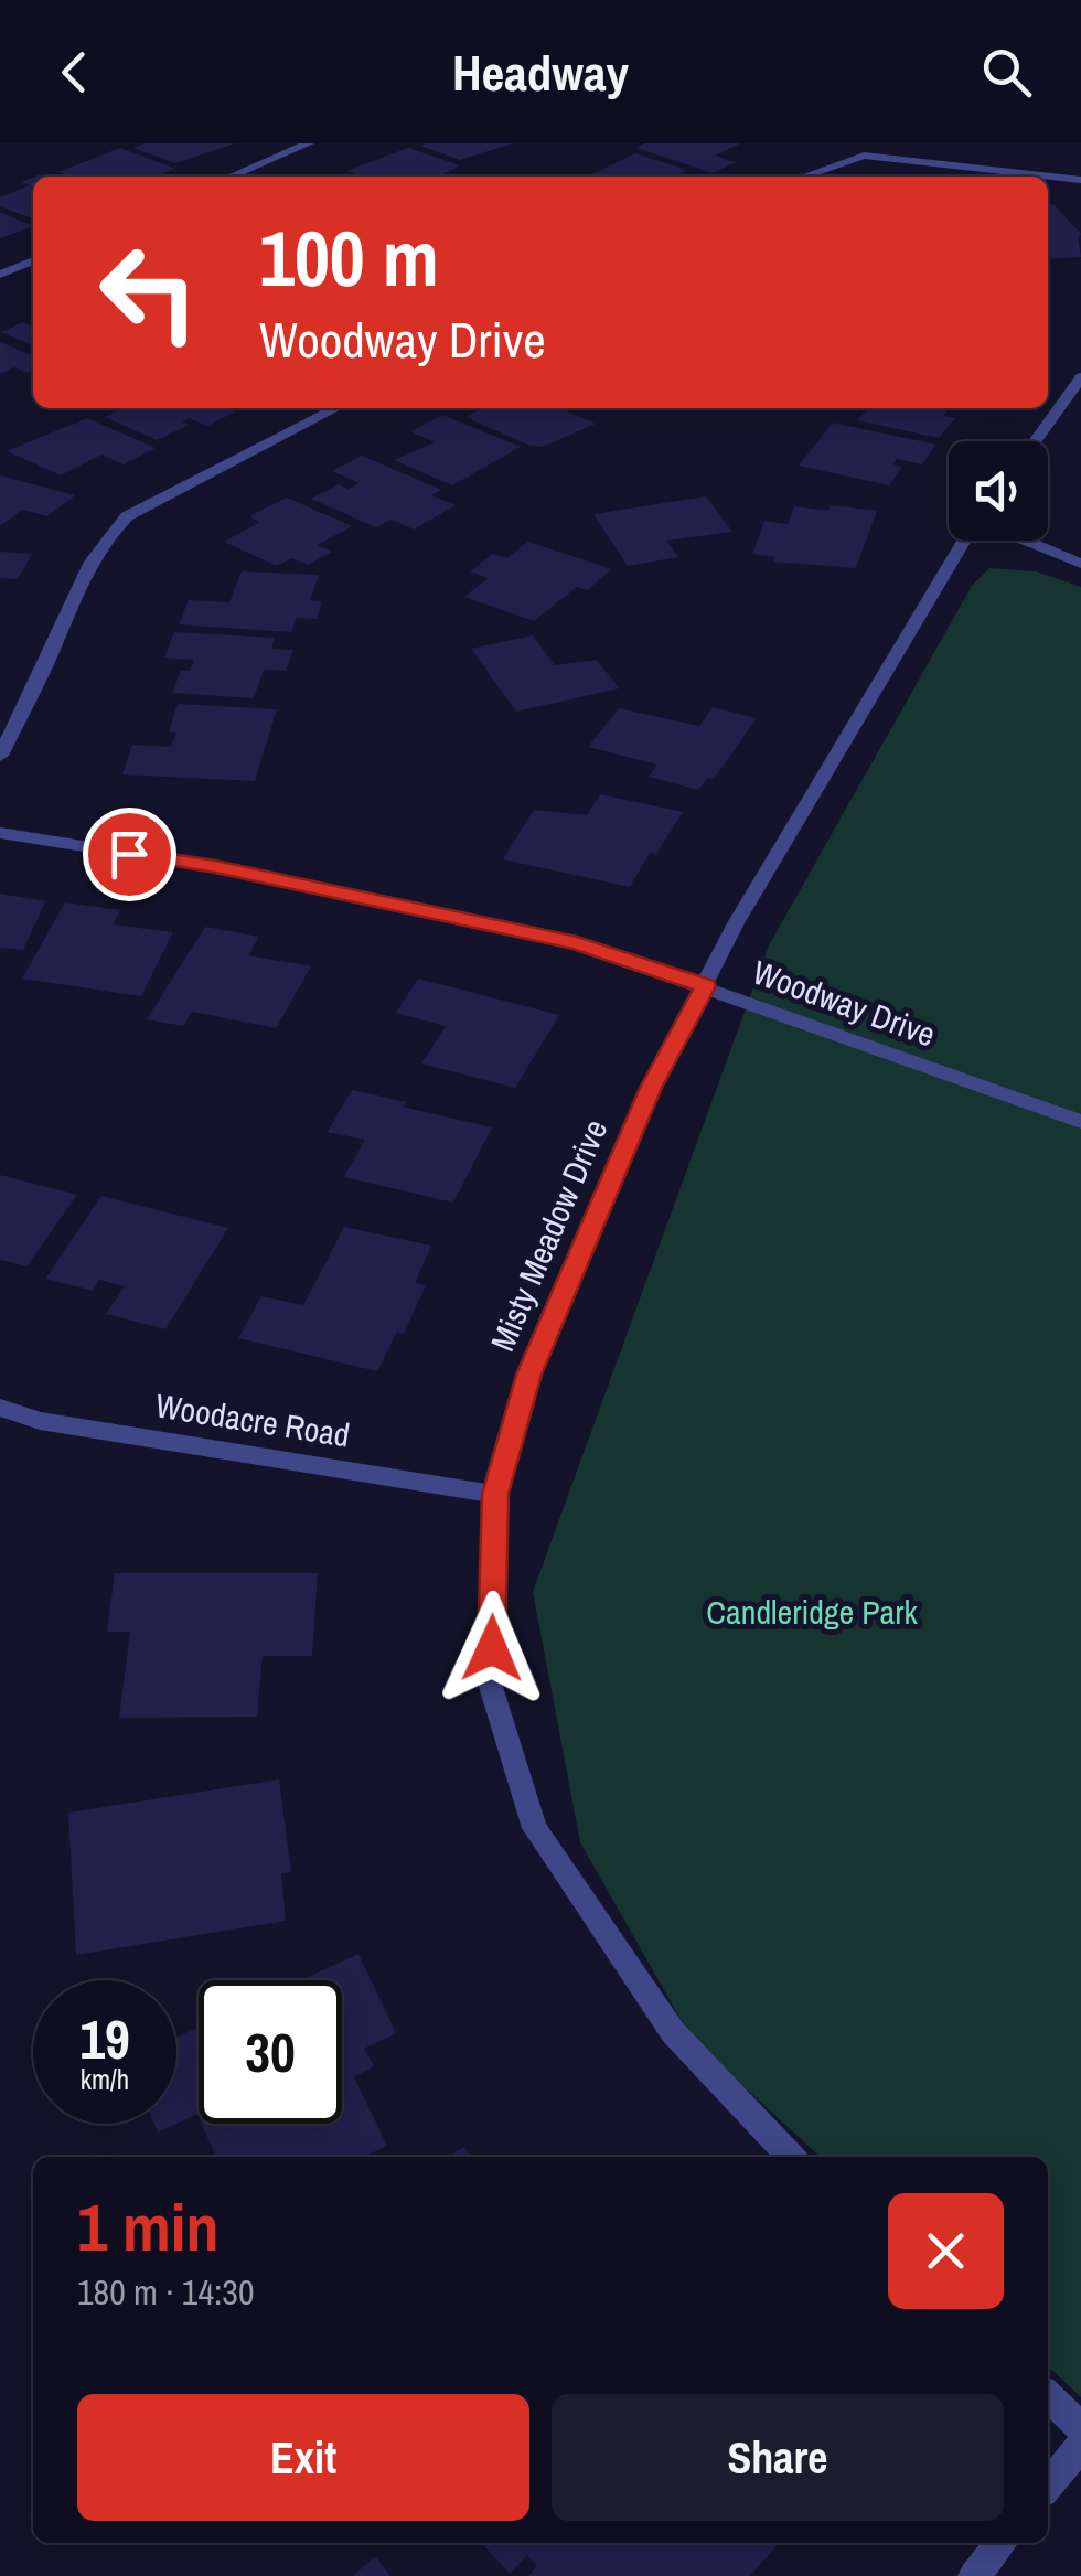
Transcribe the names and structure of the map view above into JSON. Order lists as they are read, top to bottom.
{
  "streets": {
    "street": ["Woodway Drive", "Misty Meadow Drive", "Woodacre Road"]
  },
  "crossings": [
    ["Woodway Drive", "Misty Meadow Drive"],
    ["Misty Meadow Drive", "Woodacre Road"]
  ],
  "parks": ["Candleridge Park"],
  "page": {
    "header": "Headway",
    "turn": ["100 m", "Woodway Drive"],
    "speed": "19 km/h",
    "limit": "30",
    "heading": ["1 min", "180 m · 14:30"],
    "buttons": ["Exit", "Share"]
  }
}
